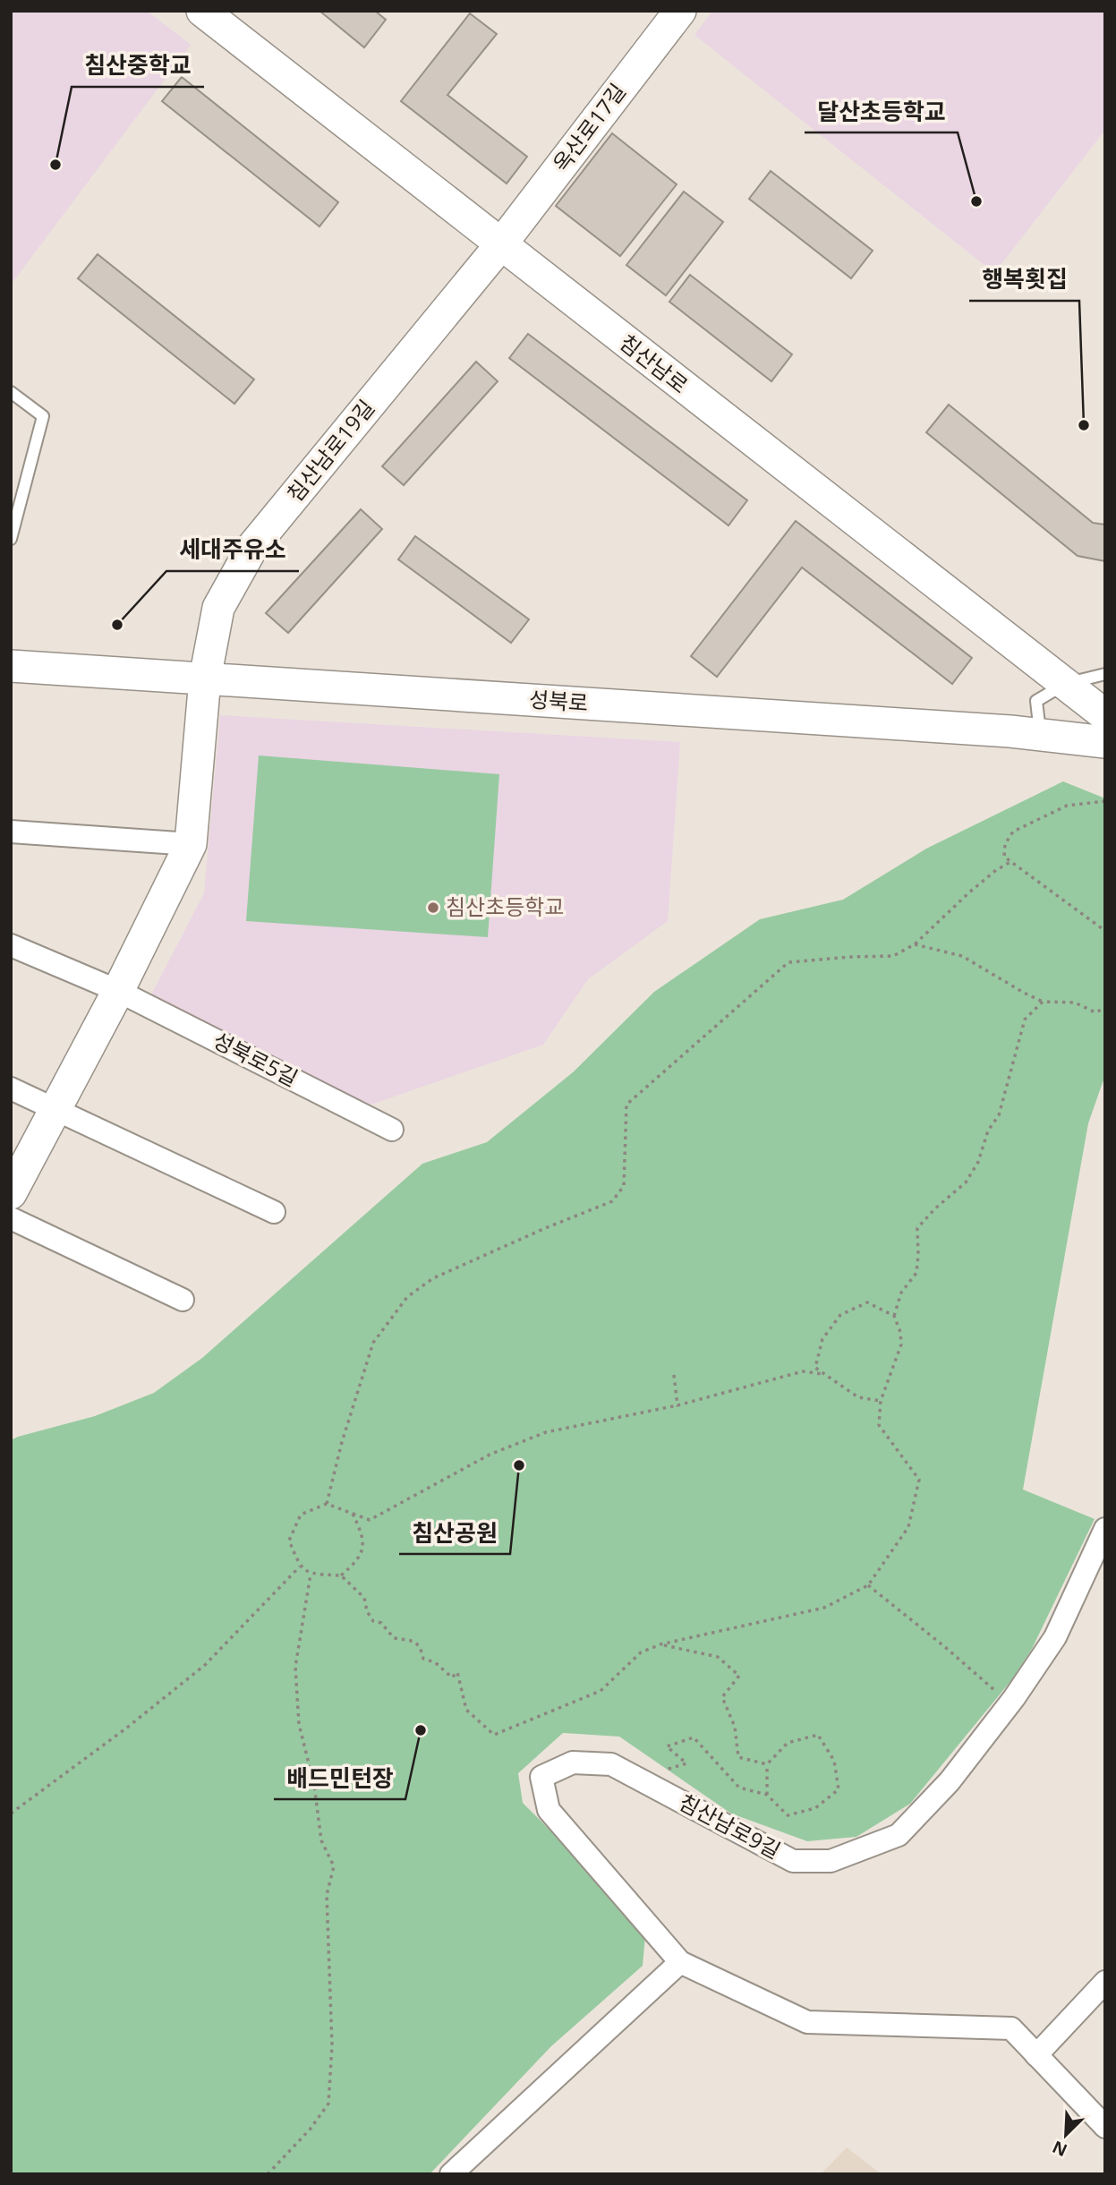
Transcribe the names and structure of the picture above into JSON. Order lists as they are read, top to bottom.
{
  "streets": {
    "main road": [
      "옥산로17길",
      "침산남로",
      "침산남로19길",
      "성북로"
    ],
    "street": ["성북로5길", "침산남로9길"]
  },
  "crossings": [
    ["옥산로17길", "침산남로"],
    ["옥산로17길", "침산남로19길"],
    ["침산남로", "침산남로19길"],
    ["침산남로19길", "성북로"]
  ],
  "places": [
    "침산중학교",
    "달산초등학교",
    "행복횟집",
    "세대주유소",
    "침산초등학교",
    "침산공원",
    "배드민턴장"
  ],
  "north": "bottom left"
}
